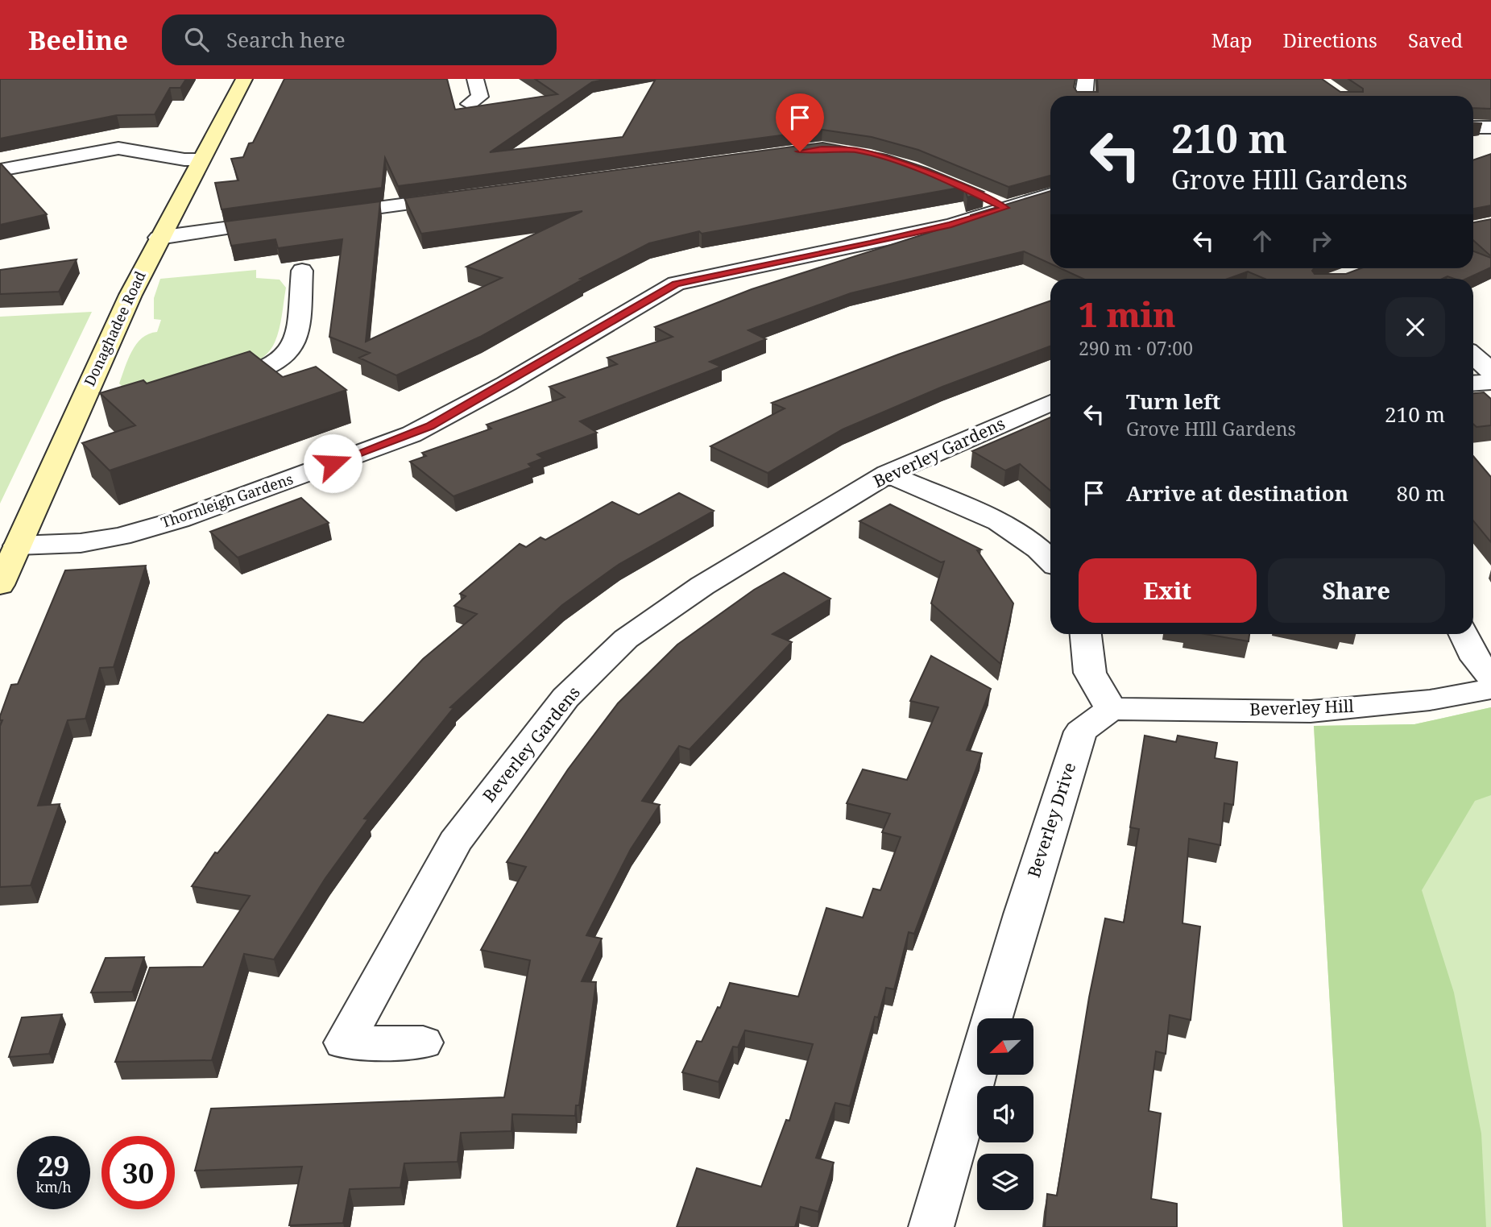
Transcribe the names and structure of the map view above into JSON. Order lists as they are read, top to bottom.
{
  "streets": {
    "main road": ["Donaghadee Road"],
    "street": [
      "Beverley Gardens",
      "Thornleigh Gardens",
      "Beverley Hill",
      "Beverley Drive"
    ]
  },
  "crossings": [
    ["Donaghadee Road", "Thornleigh Gardens"],
    ["Beverley Hill", "Beverley Drive"]
  ],
  "north": "bottom left",
  "page": {
    "header": "Beeline",
    "search": "Search here",
    "nav": ["Map", "Directions", "Saved"],
    "turn": ["210 m", "Grove HIll Gardens"],
    "heading": ["1 min", "290 m · 07:00"],
    "list": [
      {
        "name": "Turn left",
        "note": "Grove HIll Gardens",
        "value": "210 m"
      },
      {
        "name": "Arrive at destination",
        "value": "80 m"
      }
    ],
    "buttons": ["Exit", "Share"],
    "speed": "29 km/h",
    "limit": "30"
  }
}
